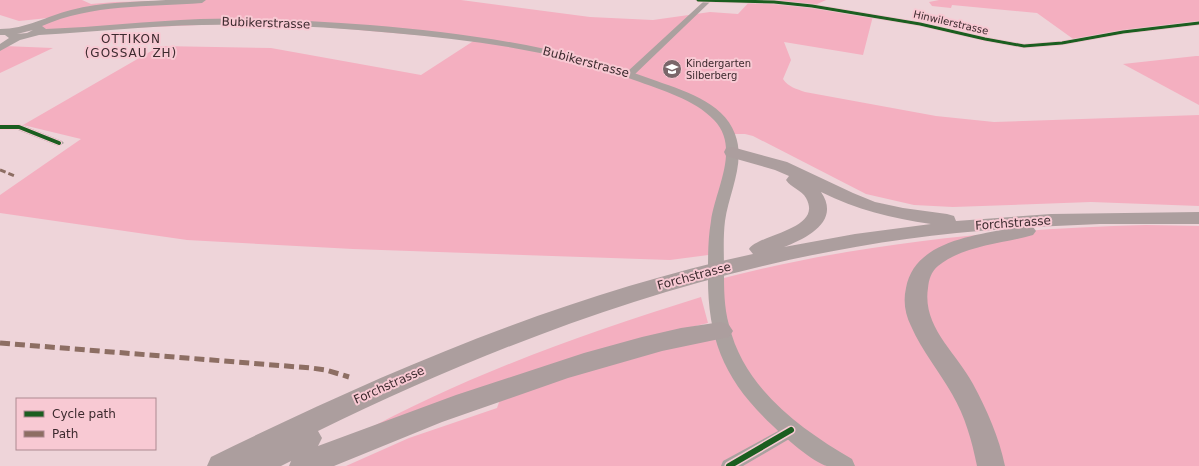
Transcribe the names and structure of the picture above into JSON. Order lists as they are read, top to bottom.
{
  "streets": {
    "highway": ["Forchstrasse"],
    "main road": ["Bubikerstrasse"],
    "street": ["Hinwilerstrasse"]
  },
  "districts": ["OTTIKON (GOSSAU ZH)"],
  "places": {
    "school or university": ["Kindergarten Silberberg"]
  },
  "legend": ["Cycle path", "Path"]
}
